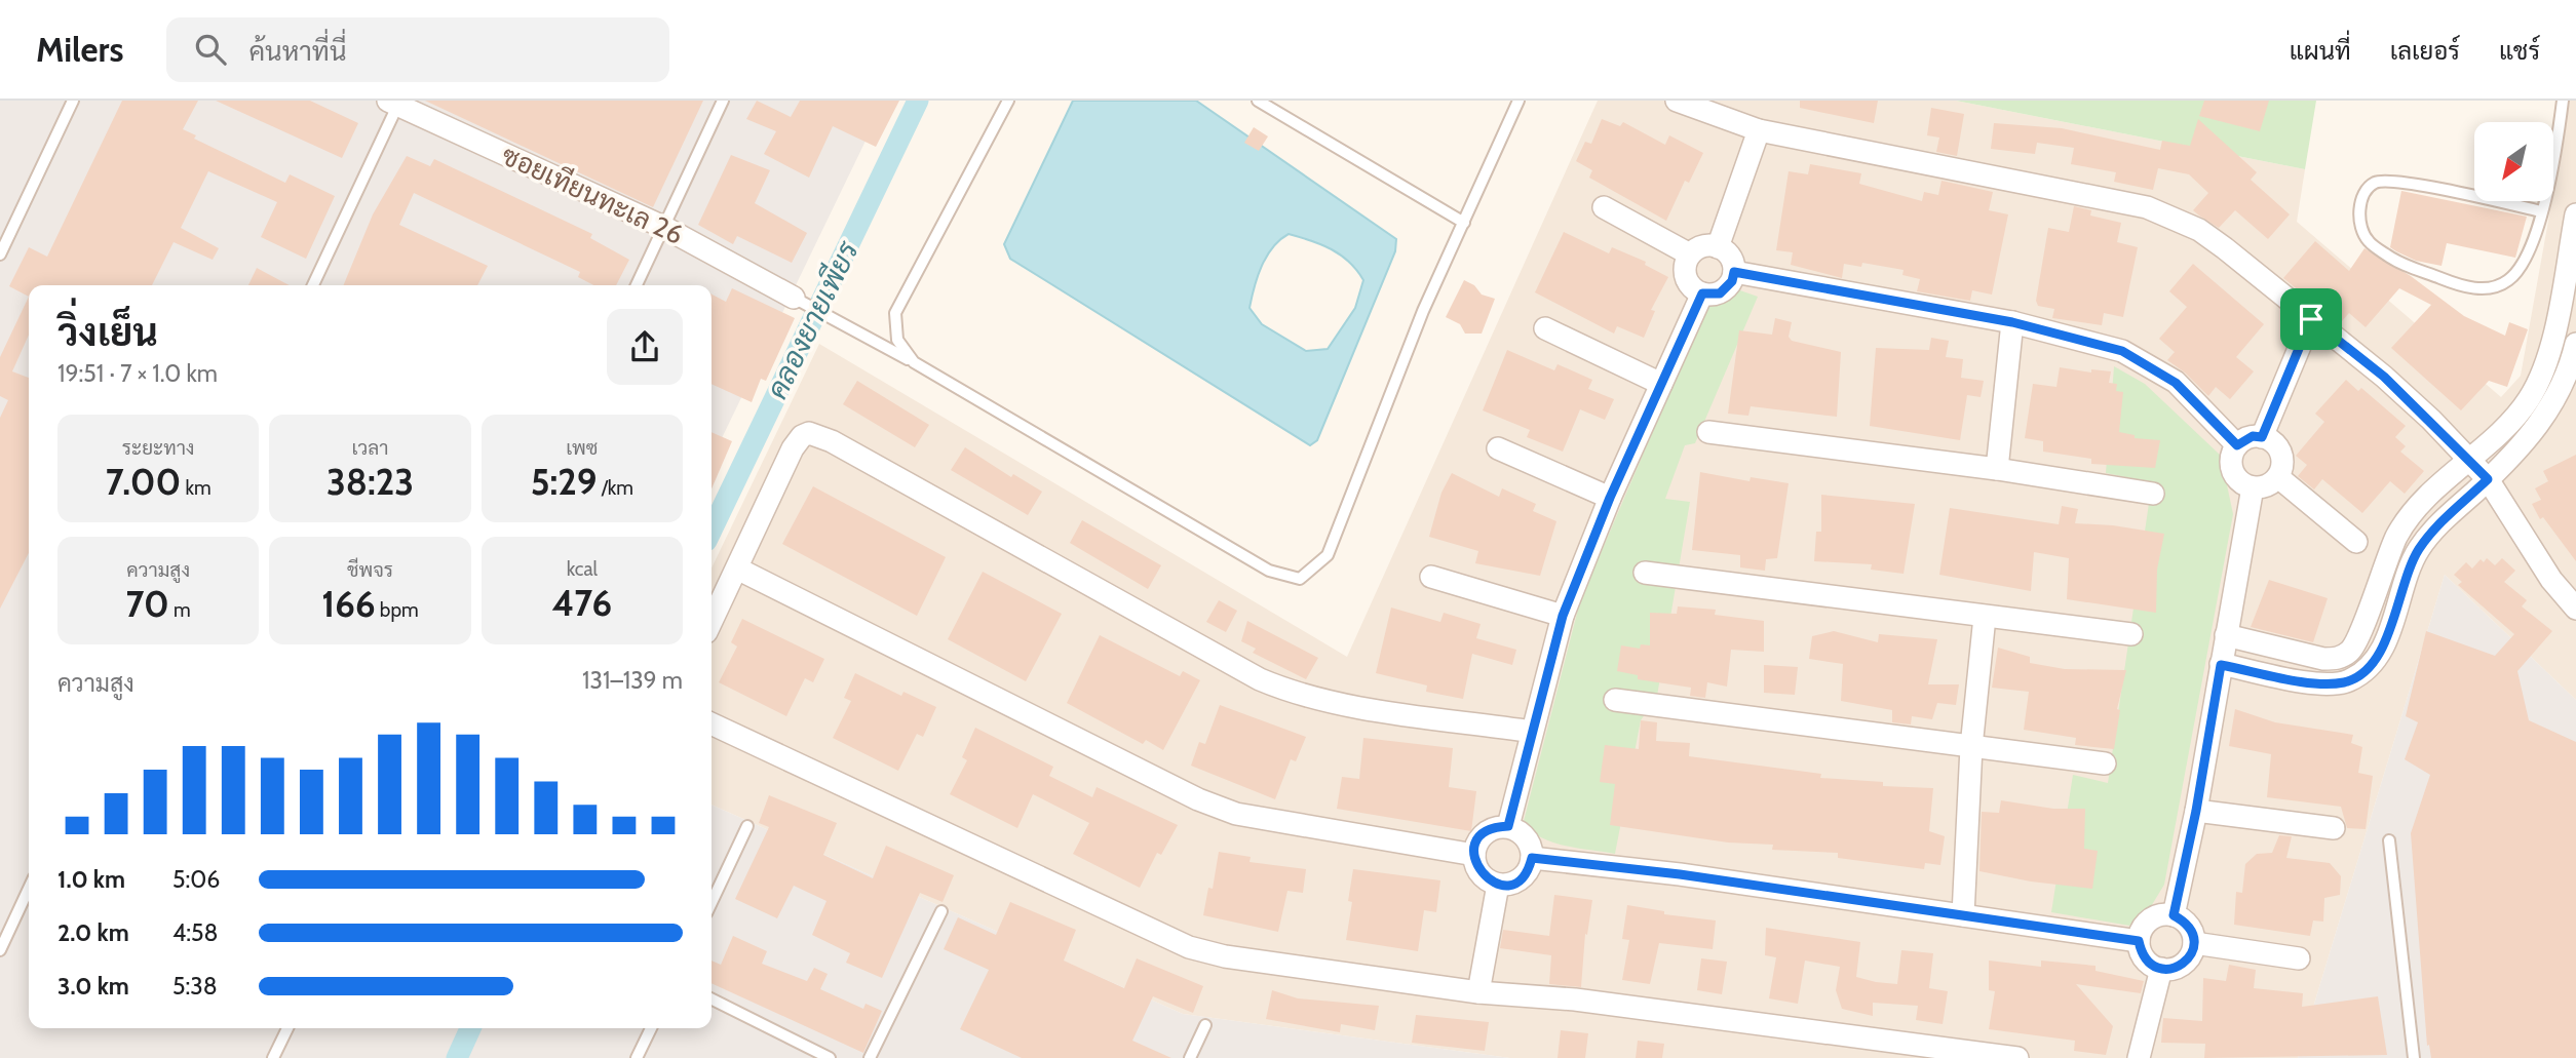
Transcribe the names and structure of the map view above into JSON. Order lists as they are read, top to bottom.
{
  "streets": {
    "street": ["ซอยเทียนทะเล 26"]
  },
  "water": ["คลองยายเพียร"],
  "north": "bottom left",
  "page": {
    "header": "Milers",
    "search": "ค้นหาที่นี่",
    "nav": ["แผนที่", "เลเยอร์", "แชร์"],
    "heading": ["วิ่งเย็น", "19:51 · 7 × 1.0 km"],
    "stats": [
      ["ระยะทาง", "7.00 km"],
      ["เวลา", "38:23"],
      ["เพซ", "5:29 /km"],
      ["ความสูง", "70 m"],
      ["ชีพจร", "166 bpm"],
      ["kcal", "476"]
    ],
    "chart": ["ความสูง", "131–139 m"],
    "list": [
      {
        "name": "1.0 km",
        "note": "5:06"
      },
      {
        "name": "2.0 km",
        "note": "4:58"
      },
      {
        "name": "3.0 km",
        "note": "5:38"
      }
    ]
  }
}
